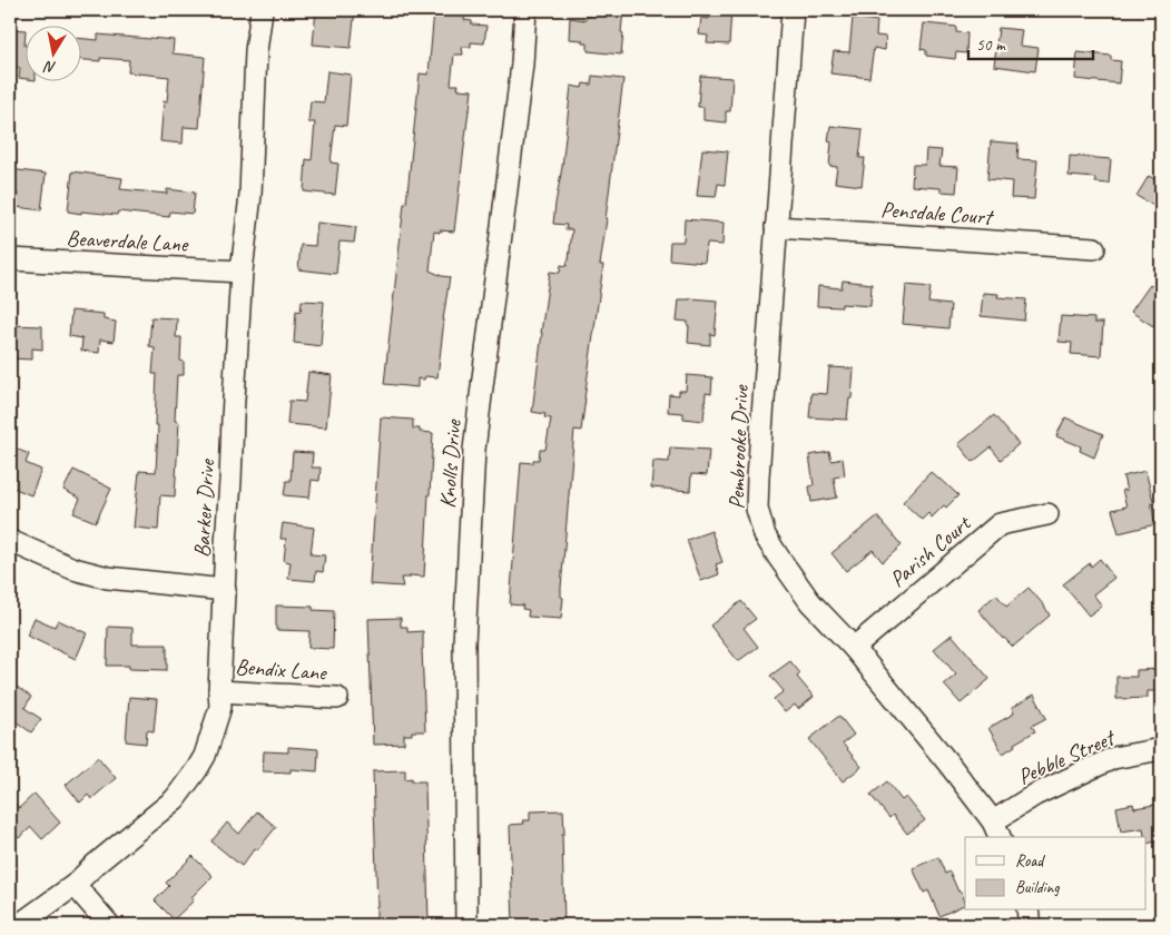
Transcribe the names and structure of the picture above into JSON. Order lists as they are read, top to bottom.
{
  "streets": {
    "street": [
      "Pensdale Court",
      "Beaverdale Lane",
      "Pembrooke Drive",
      "Knolls Drive",
      "Barker Drive",
      "Parish Court",
      "Bendix Lane",
      "Pebble Street"
    ]
  },
  "crossings": [
    ["Pensdale Court", "Pembrooke Drive"],
    ["Beaverdale Lane", "Barker Drive"],
    ["Pembrooke Drive", "Parish Court"],
    ["Pembrooke Drive", "Pebble Street"],
    ["Barker Drive", "Bendix Lane"]
  ],
  "legend": ["Road", "Building"],
  "scale_bar": "50 m",
  "north": "bottom"
}
